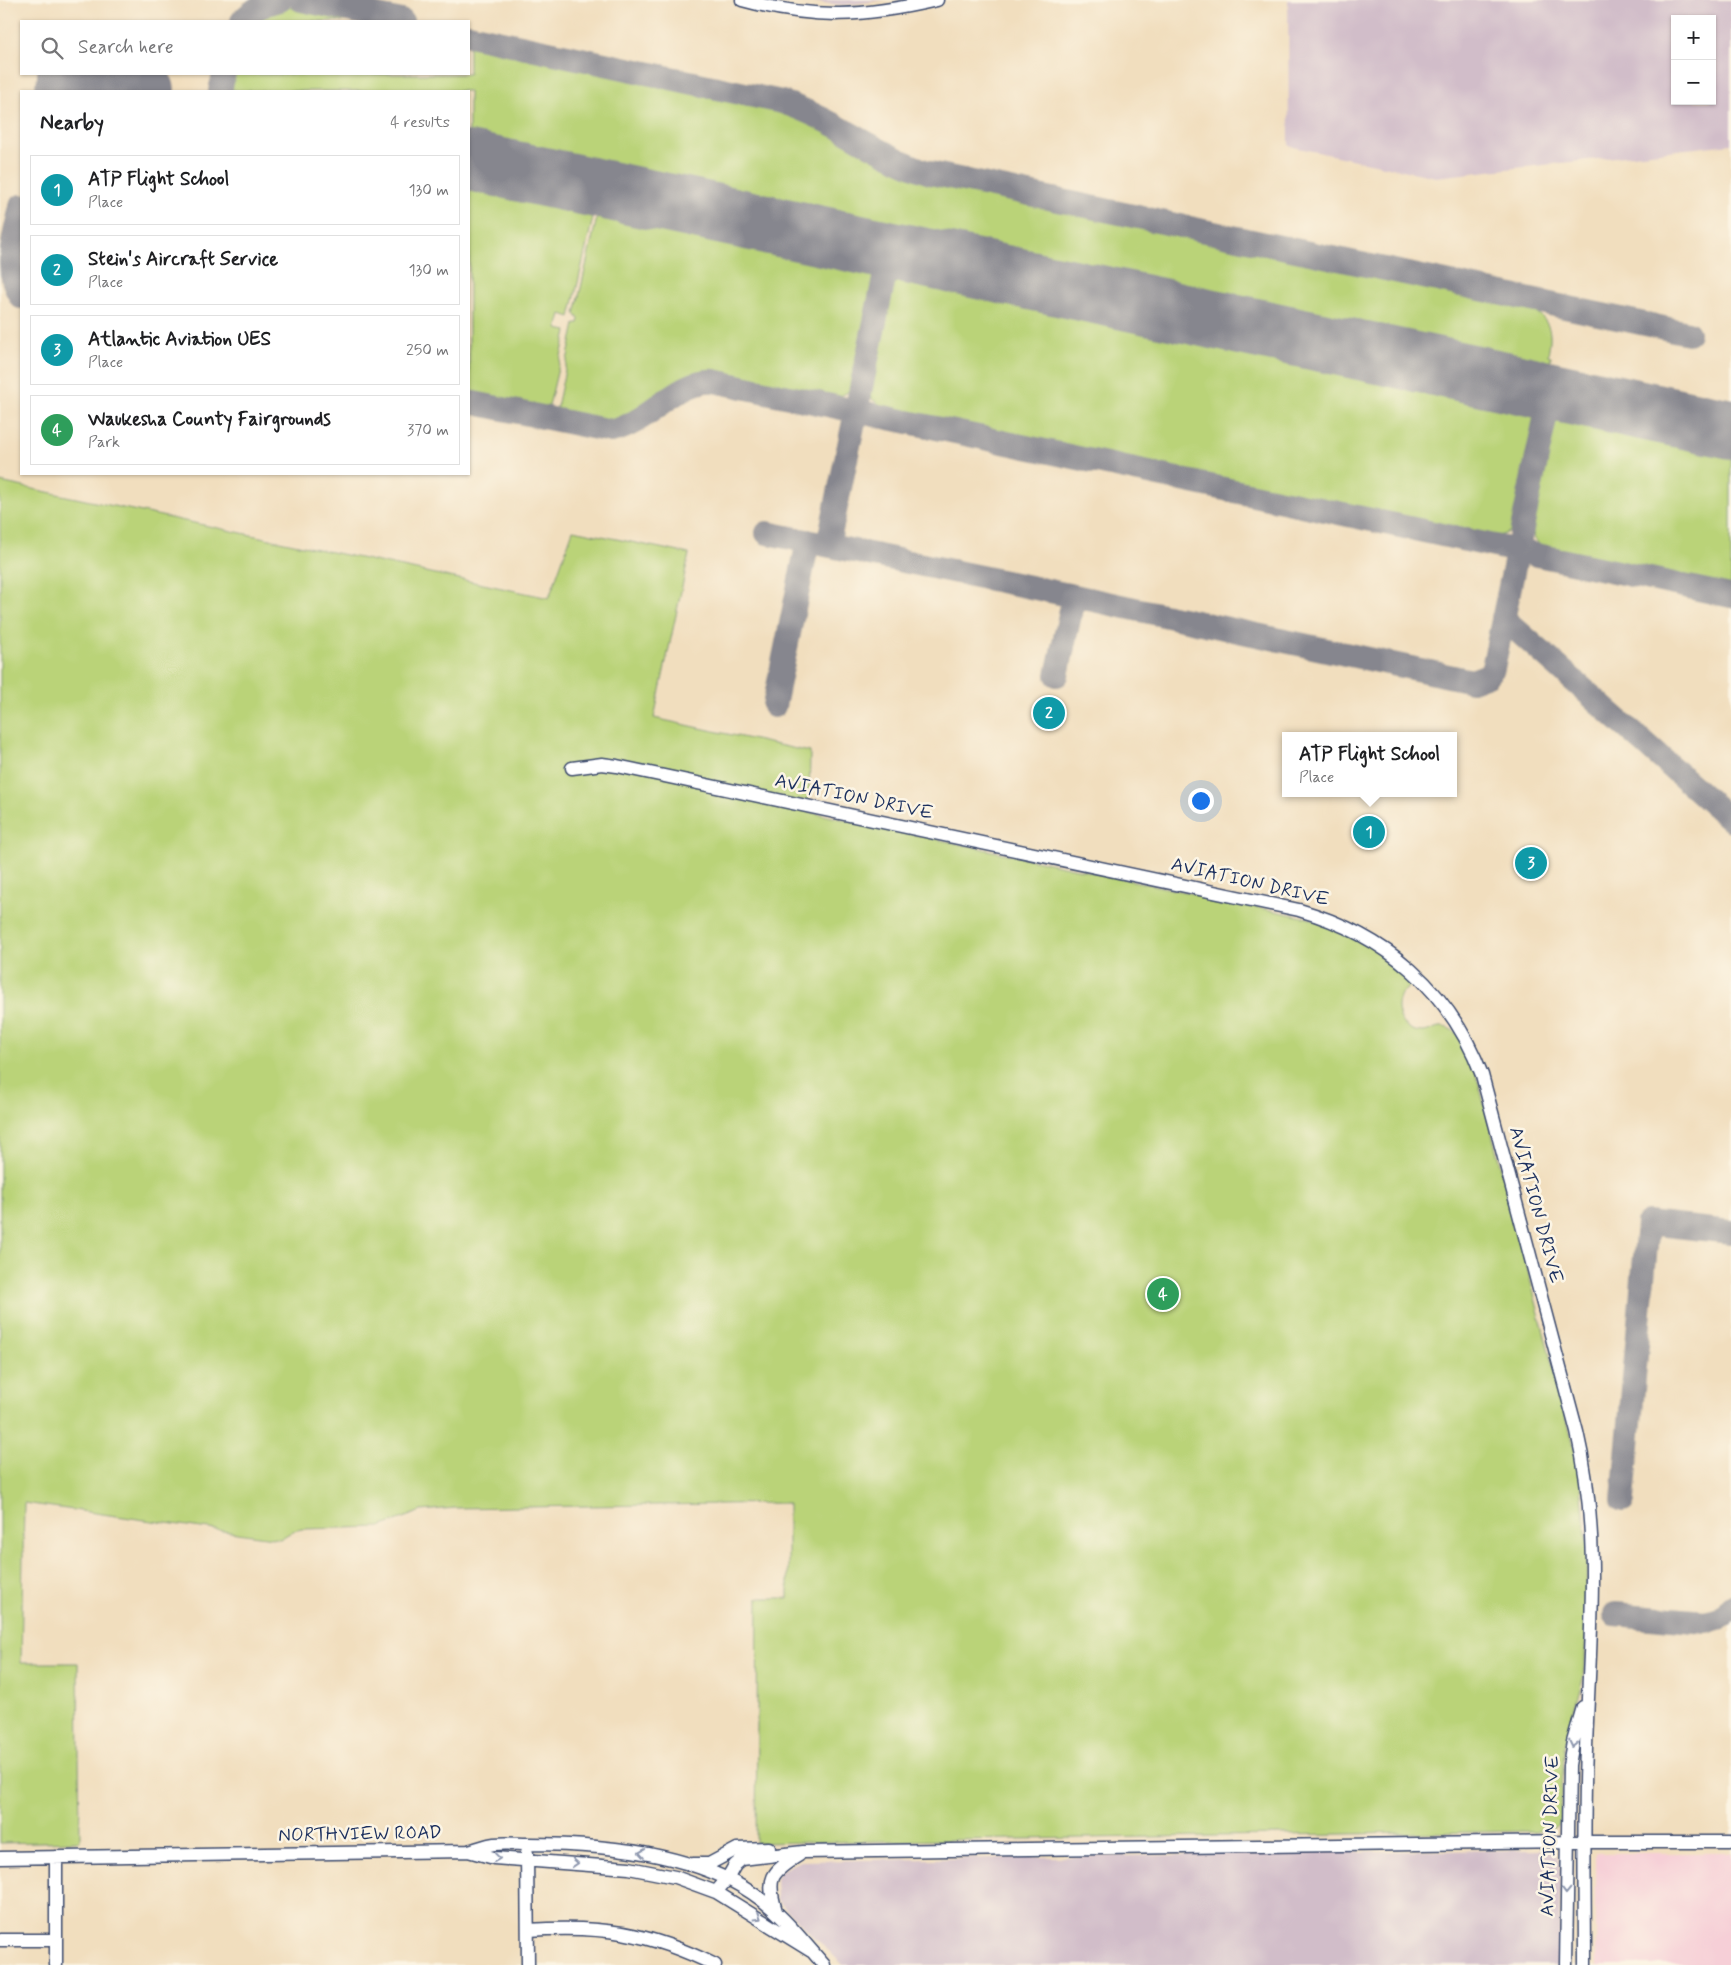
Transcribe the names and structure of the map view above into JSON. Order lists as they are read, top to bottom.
{
  "streets": {
    "street": ["AVIATION DRIVE", "NORTHVIEW ROAD"]
  },
  "page": {
    "map_buttons": ["+", "−"],
    "search": "Search here",
    "heading": ["Nearby", "4 results"],
    "list": [
      {
        "mark": "1",
        "name": "ATP Flight School",
        "note": "Place",
        "value": "130 m"
      },
      {
        "mark": "2",
        "name": "Stein's Aircraft Service",
        "note": "Place",
        "value": "130 m"
      },
      {
        "mark": "3",
        "name": "Atlantic Aviation UES",
        "note": "Place",
        "value": "250 m"
      },
      {
        "mark": "4",
        "name": "Waukesha County Fairgrounds",
        "note": "Park",
        "value": "370 m"
      }
    ],
    "pins": [
      "2",
      "1",
      "3",
      "4"
    ],
    "popup": ["ATP Flight School", "Place"]
  }
}
